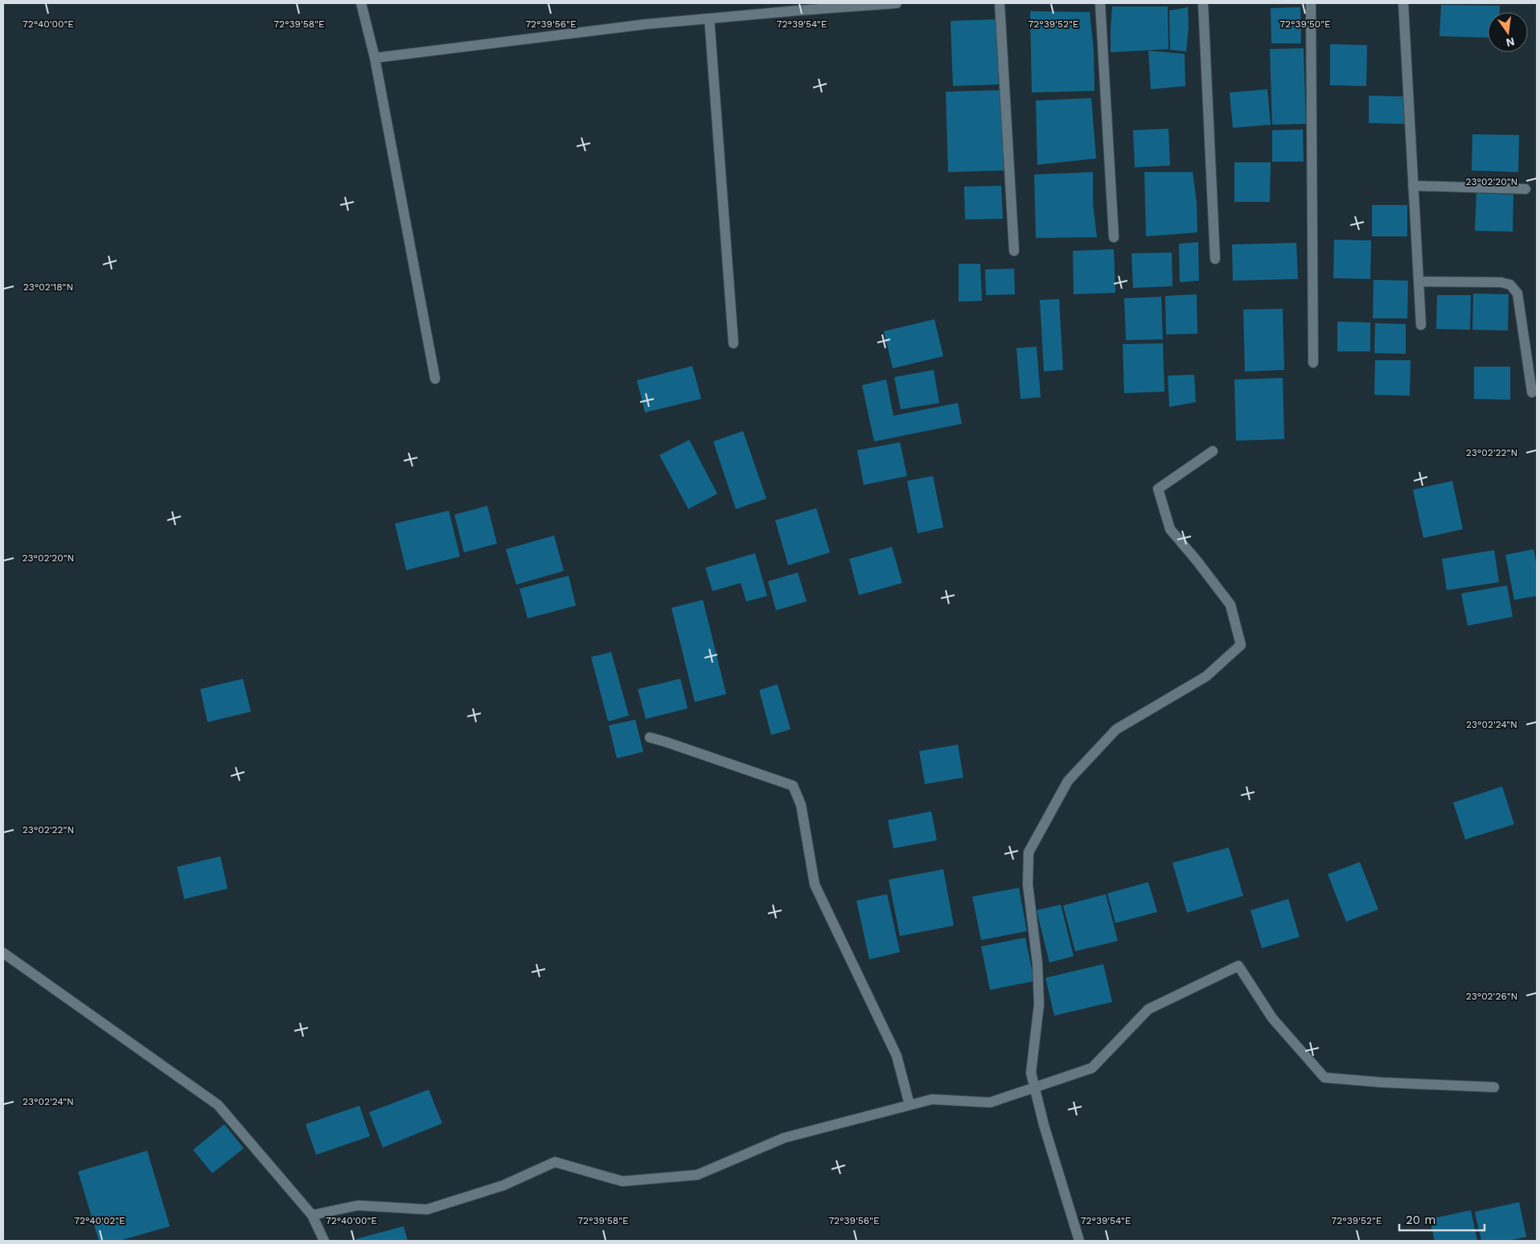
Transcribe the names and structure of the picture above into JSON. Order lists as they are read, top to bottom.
{
  "scale_bar": "20 m",
  "north": "bottom",
  "coordinates": [
    "72°40'00\"E",
    "72°39'58\"E",
    "72°39'56\"E",
    "72°39'54\"E",
    "72°39'52\"E",
    "72°39'50\"E",
    "23°02'20\"N",
    "23°02'18\"N",
    "23°02'22\"N",
    "23°02'24\"N",
    "23°02'26\"N",
    "72°40'02\"E"
  ]
}
